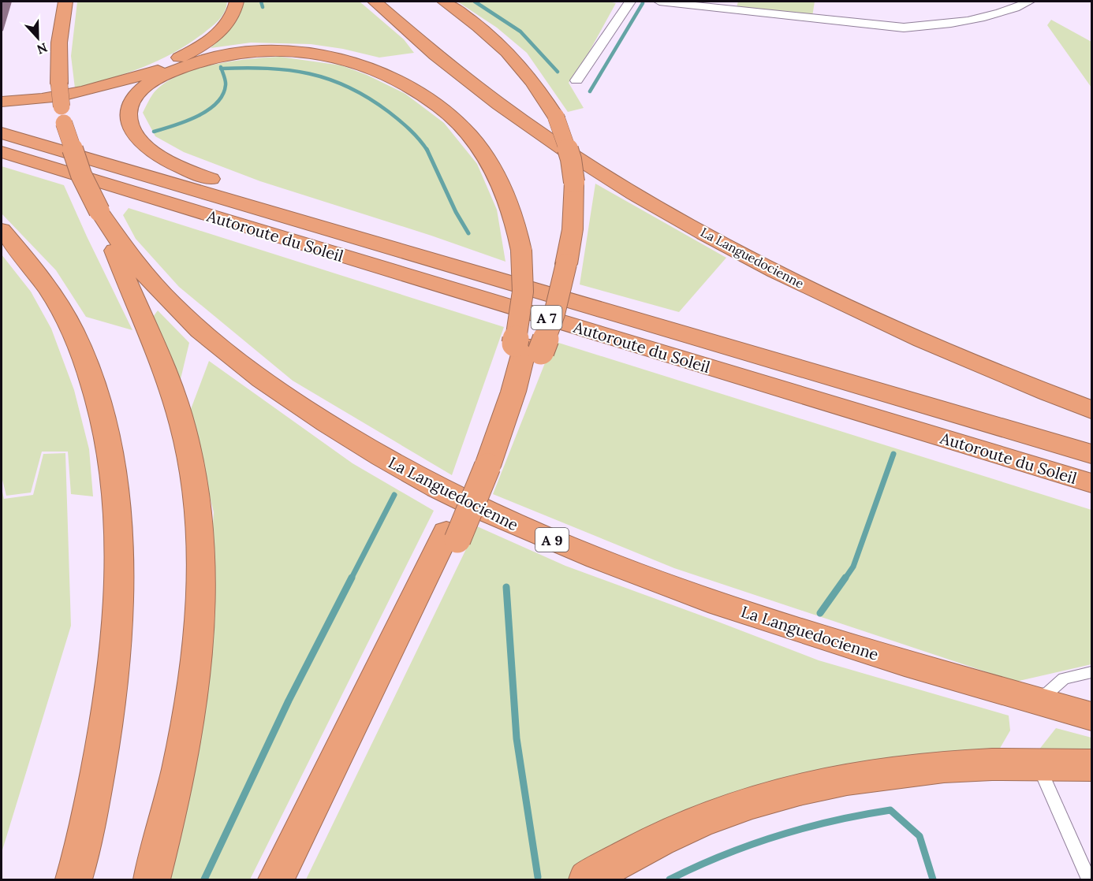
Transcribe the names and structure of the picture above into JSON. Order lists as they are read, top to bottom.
{
  "streets": {
    "highway": [
      "Autoroute du Soleil",
      "La Languedocienne",
      "A 7",
      "A 9"
    ]
  },
  "north": "bottom"
}
